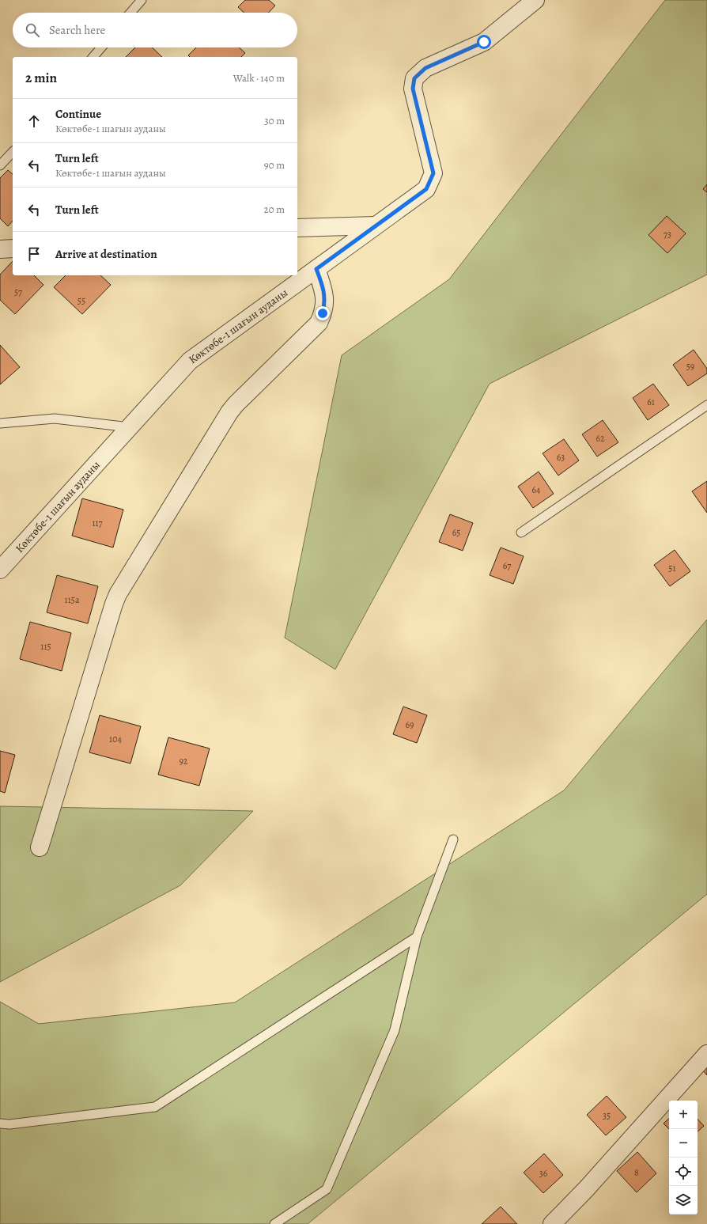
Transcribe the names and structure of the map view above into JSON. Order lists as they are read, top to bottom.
{
  "streets": {
    "street": ["Көктөбе-1 шағын ауданы"]
  },
  "house_numbers": [
    "73",
    "57",
    "55",
    "59",
    "61",
    "62",
    "63",
    "64",
    "117",
    "65",
    "67",
    "51",
    "115а",
    "115",
    "69",
    "104",
    "92",
    "35",
    "8",
    "36"
  ],
  "page": {
    "search": "Search here",
    "heading": ["2 min", "Walk · 140 m"],
    "list": [
      ["Continue", "Көктөбе-1 шағын ауданы", "30 m"],
      ["Turn left", "Көктөбе-1 шағын ауданы", "90 m"],
      ["Turn left", "20 m"],
      "Arrive at destination"
    ],
    "map_buttons": ["+", "−"]
  }
}
